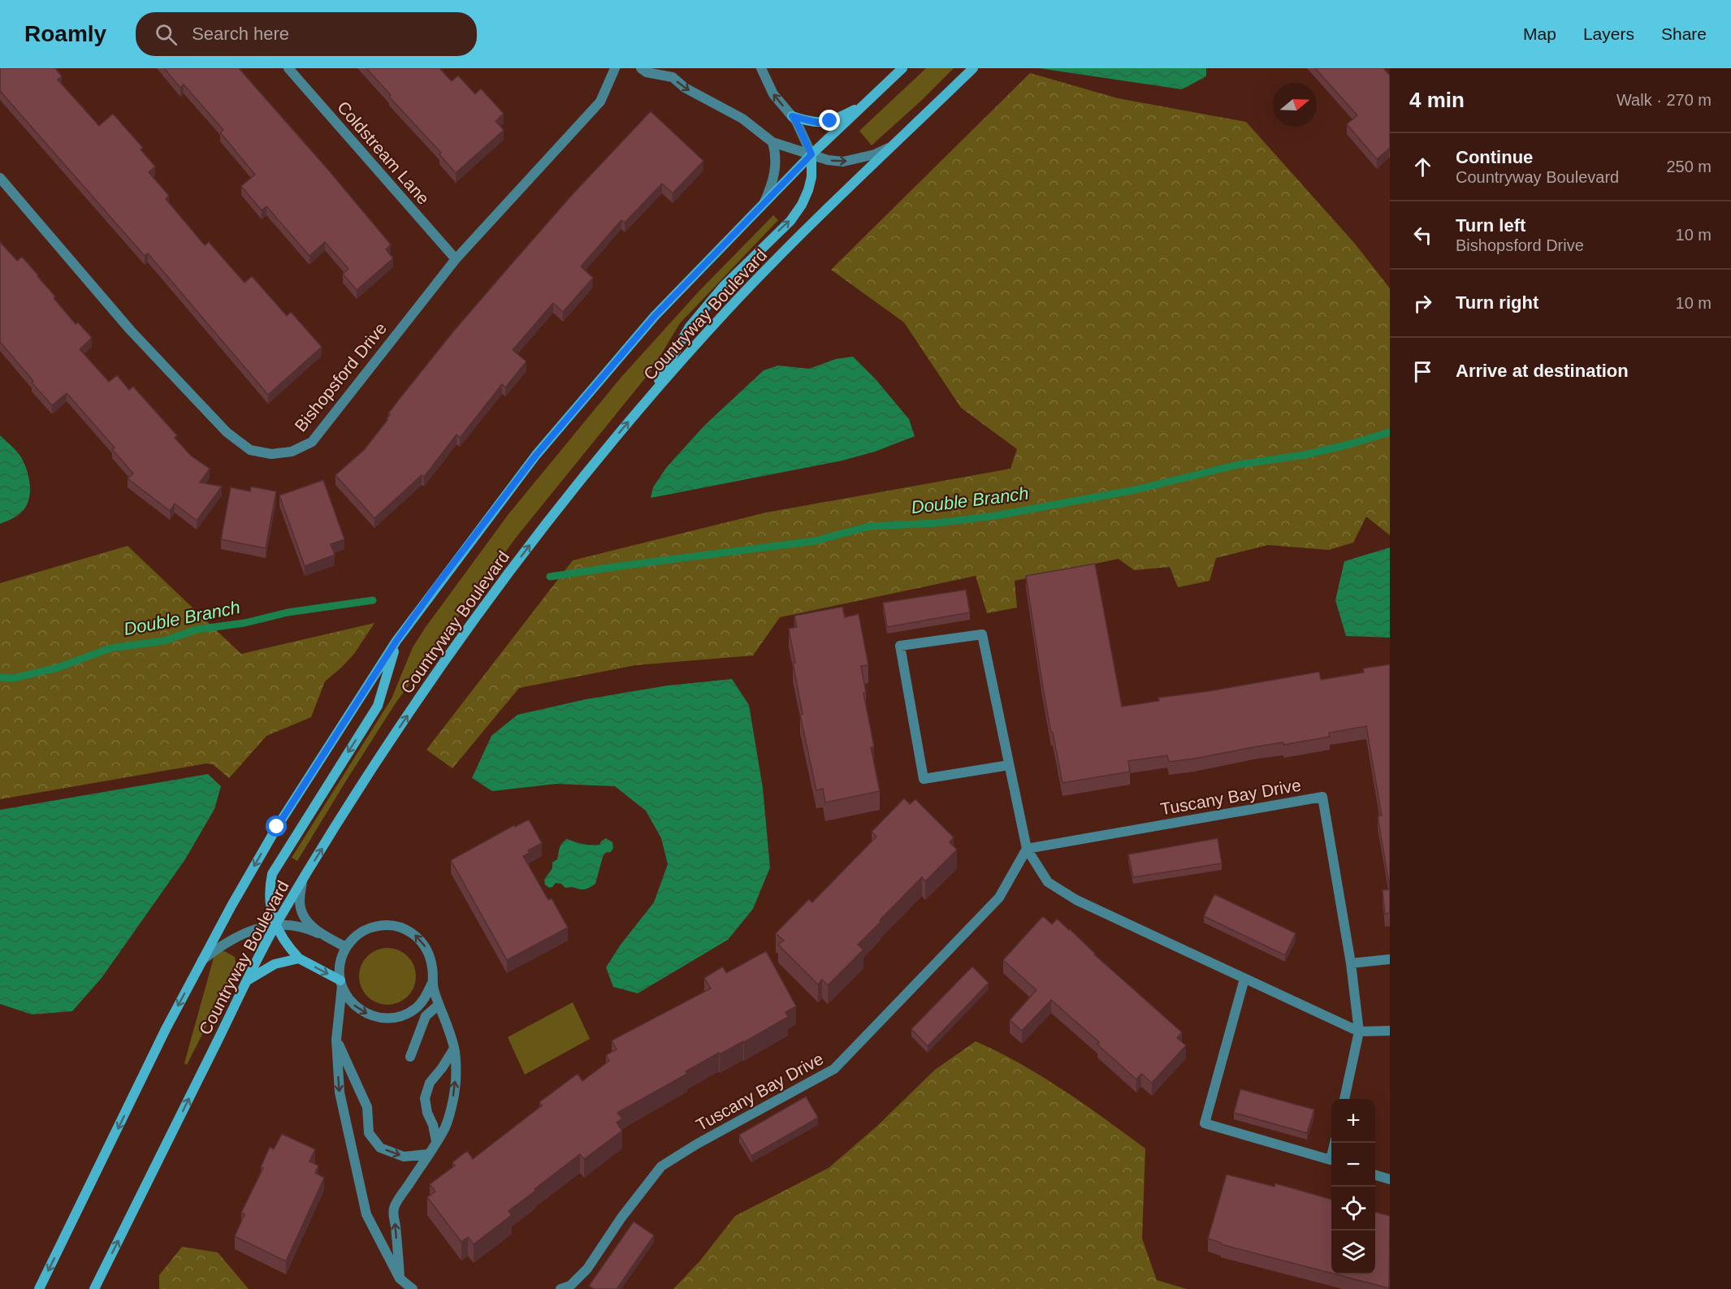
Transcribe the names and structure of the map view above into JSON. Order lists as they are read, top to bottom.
{
  "streets": {
    "street": [
      "Coldstream Lane",
      "Countryway Boulevard",
      "Bishopsford Drive",
      "Tuscany Bay Drive"
    ]
  },
  "crossings": [
    ["Coldstream Lane", "Bishopsford Drive"]
  ],
  "water": ["Double Branch"],
  "north": "right",
  "page": {
    "header": "Roamly",
    "search": "Search here",
    "nav": ["Map", "Layers", "Share"],
    "heading": ["4 min", "Walk · 270 m"],
    "list": [
      ["Continue", "Countryway Boulevard", "250 m"],
      ["Turn left", "Bishopsford Drive", "10 m"],
      ["Turn right", "10 m"],
      "Arrive at destination"
    ],
    "map_buttons": ["+", "−"]
  }
}
